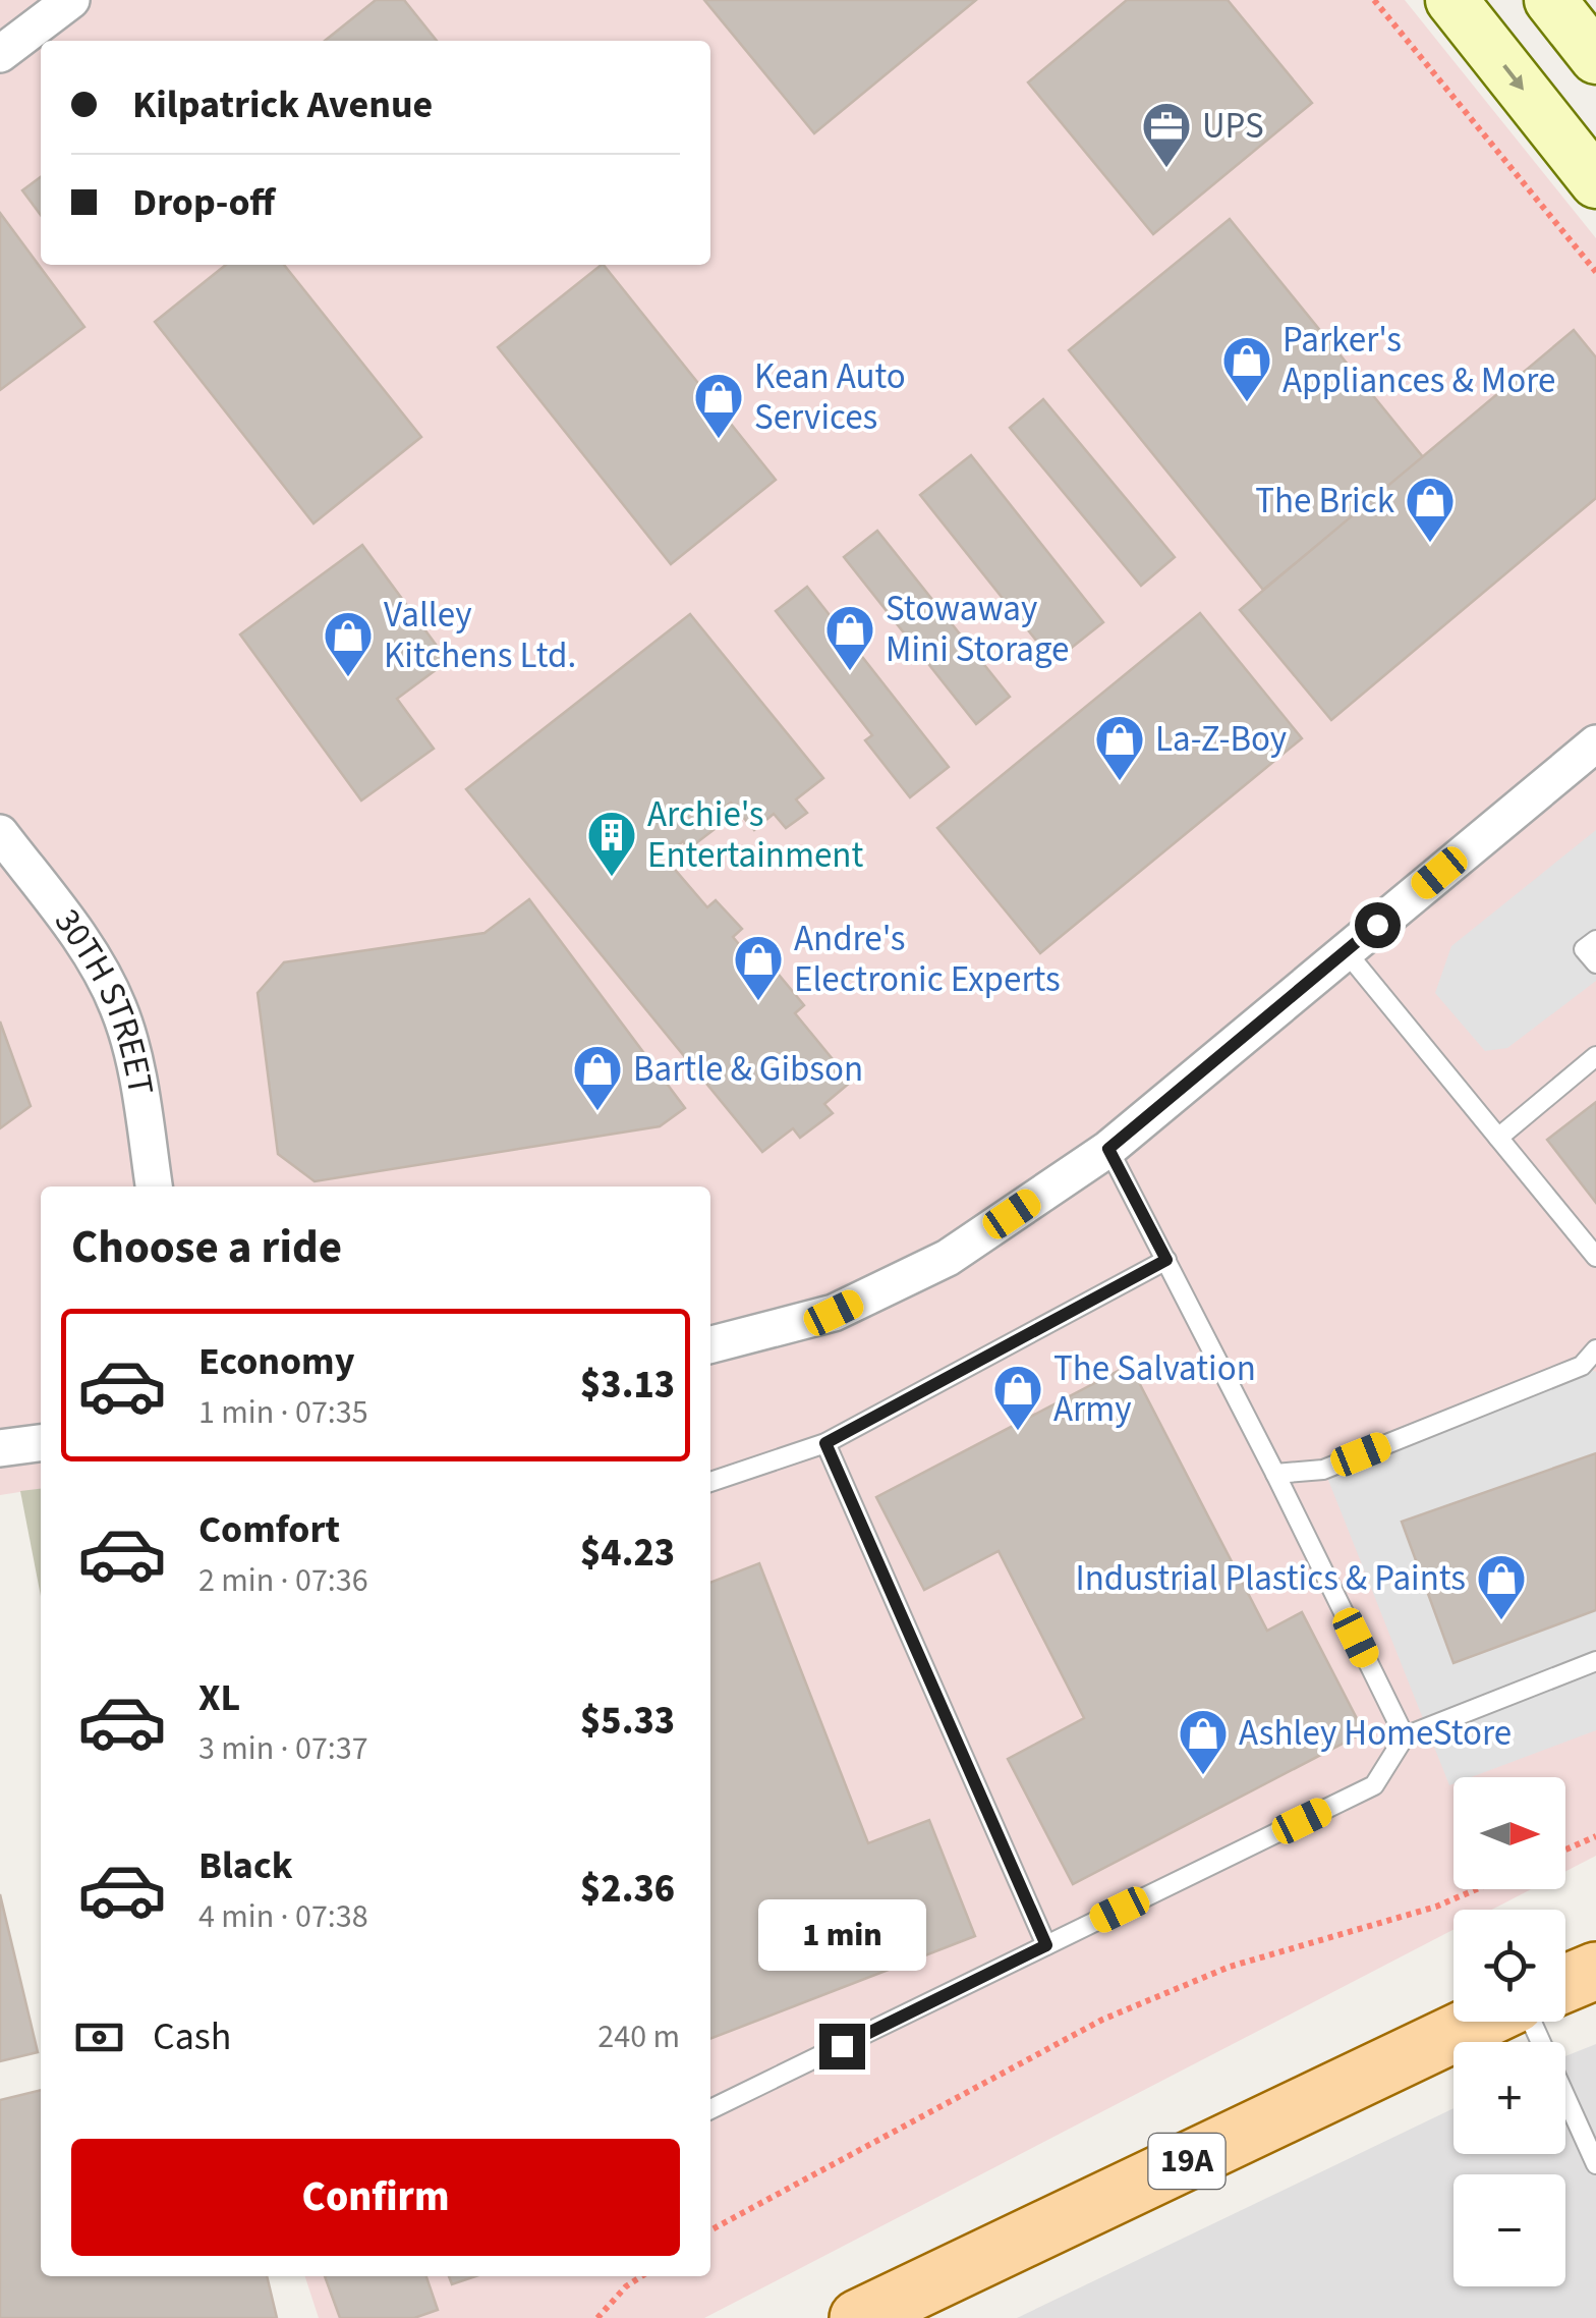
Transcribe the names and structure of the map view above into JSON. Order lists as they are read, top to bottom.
{
  "streets": {
    "main road": ["19A"],
    "street": ["30TH STREET"]
  },
  "places": {
    "office": ["UPS"],
    "shop": [
      "Parker's Appliances & More",
      "Kean Auto Services",
      "The Brick",
      "Stowaway Mini Storage",
      "Valley Kitchens Ltd.",
      "La-Z-Boy",
      "Andre's Electronic Experts",
      "Bartle & Gibson",
      "The Salvation Army",
      "Industrial Plastics & Paints",
      "Ashley HomeStore"
    ],
    "building": ["Archie's Entertainment"]
  },
  "north": "right",
  "page": {
    "banner": ["Kilpatrick Avenue", "Drop-off"],
    "heading": "Choose a ride",
    "list": [
      {
        "name": "Economy",
        "note": "1 min · 07:35",
        "value": "$3.13"
      },
      {
        "name": "Comfort",
        "note": "2 min · 07:36",
        "value": "$4.23"
      },
      {
        "name": "XL",
        "note": "3 min · 07:37",
        "value": "$5.33"
      },
      {
        "name": "Black",
        "note": "4 min · 07:38",
        "value": "$2.36"
      }
    ],
    "map_buttons": ["+", "−"],
    "bubble": "1 min",
    "pay": ["Cash", "240 m"],
    "buttons": "Confirm"
  }
}
